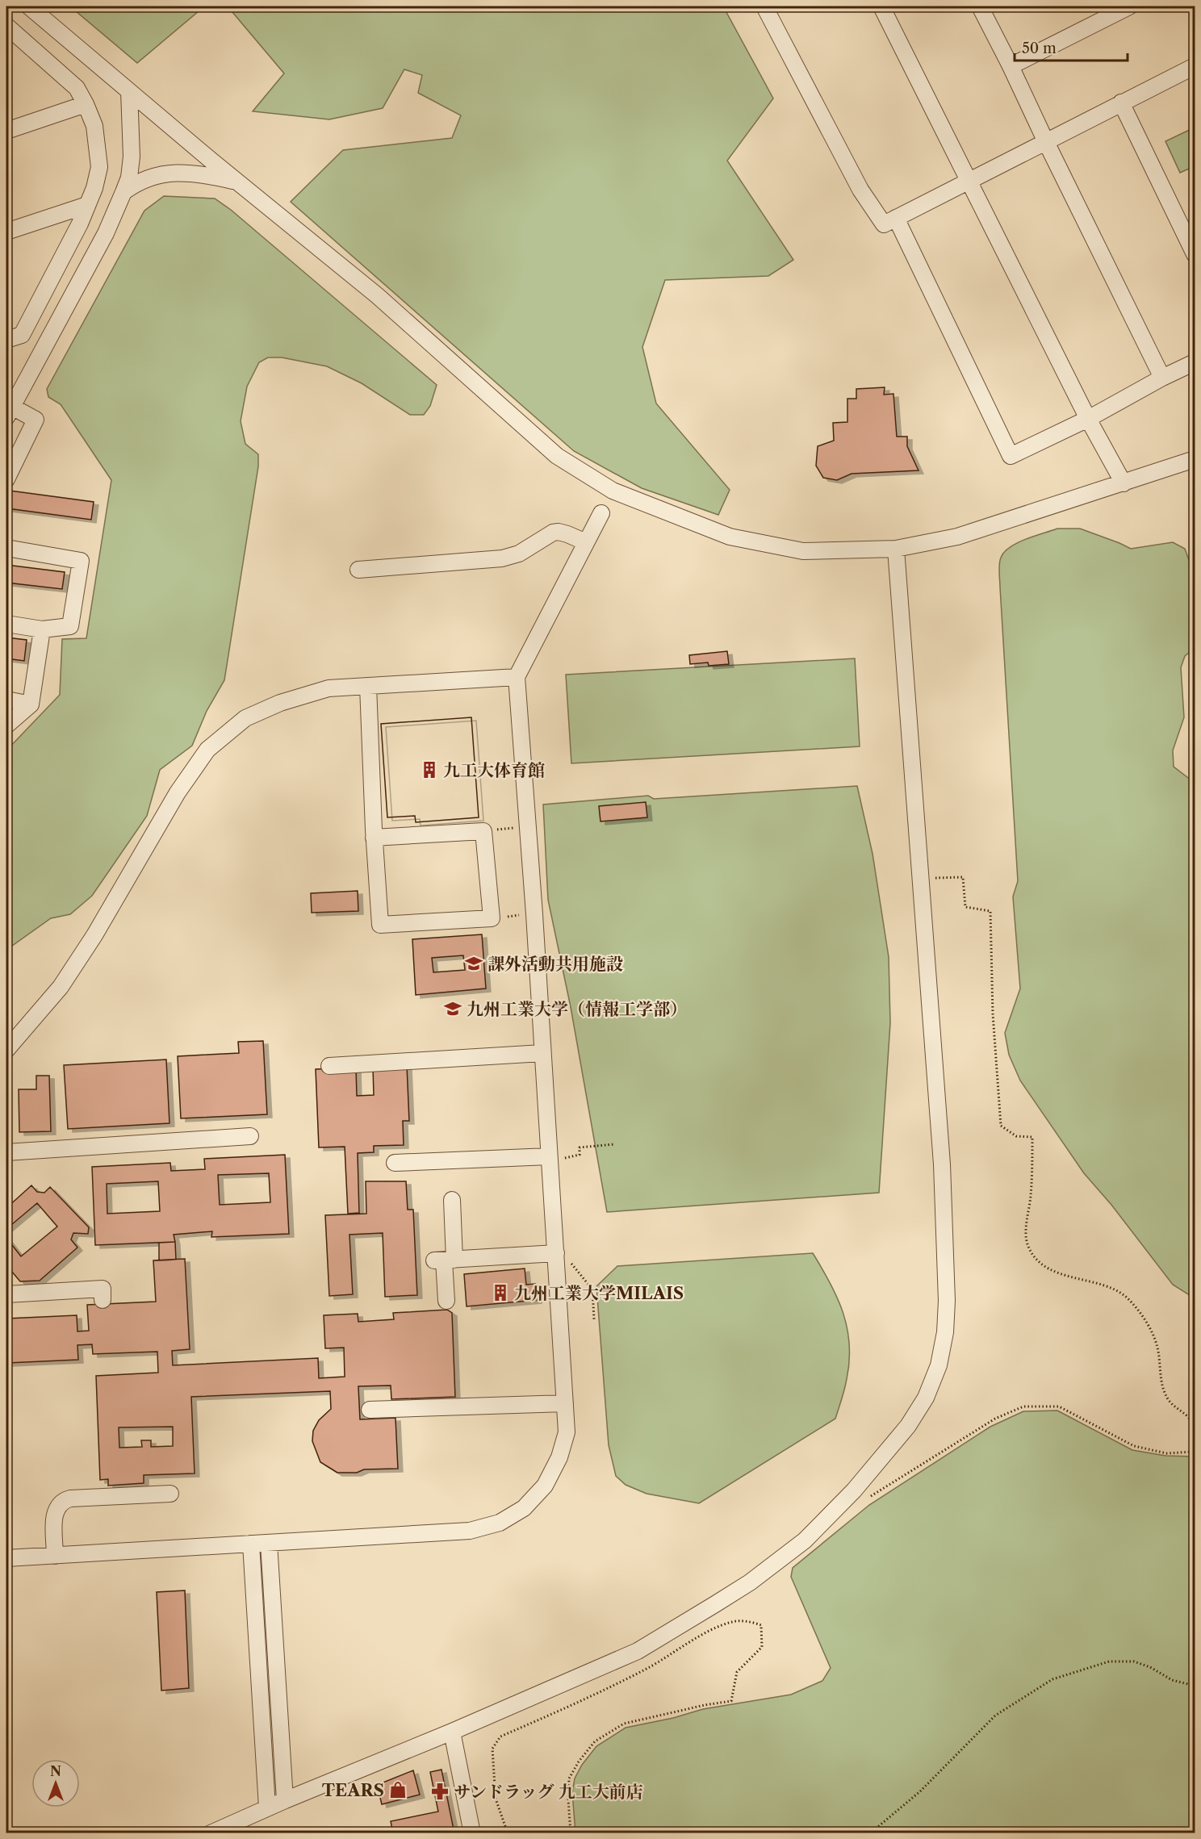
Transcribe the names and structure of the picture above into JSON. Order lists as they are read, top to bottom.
{
  "places": {
    "building": ["九工大体育館", "九州工業大学MILAIS"],
    "school or university": ["課外活動共用施設", "九州工業大学（情報工学部）"],
    "shop": ["TEARS"],
    "pharmacy": ["サンドラッグ 九工大前店"]
  },
  "scale_bar": "50 m",
  "north": "top"
}
